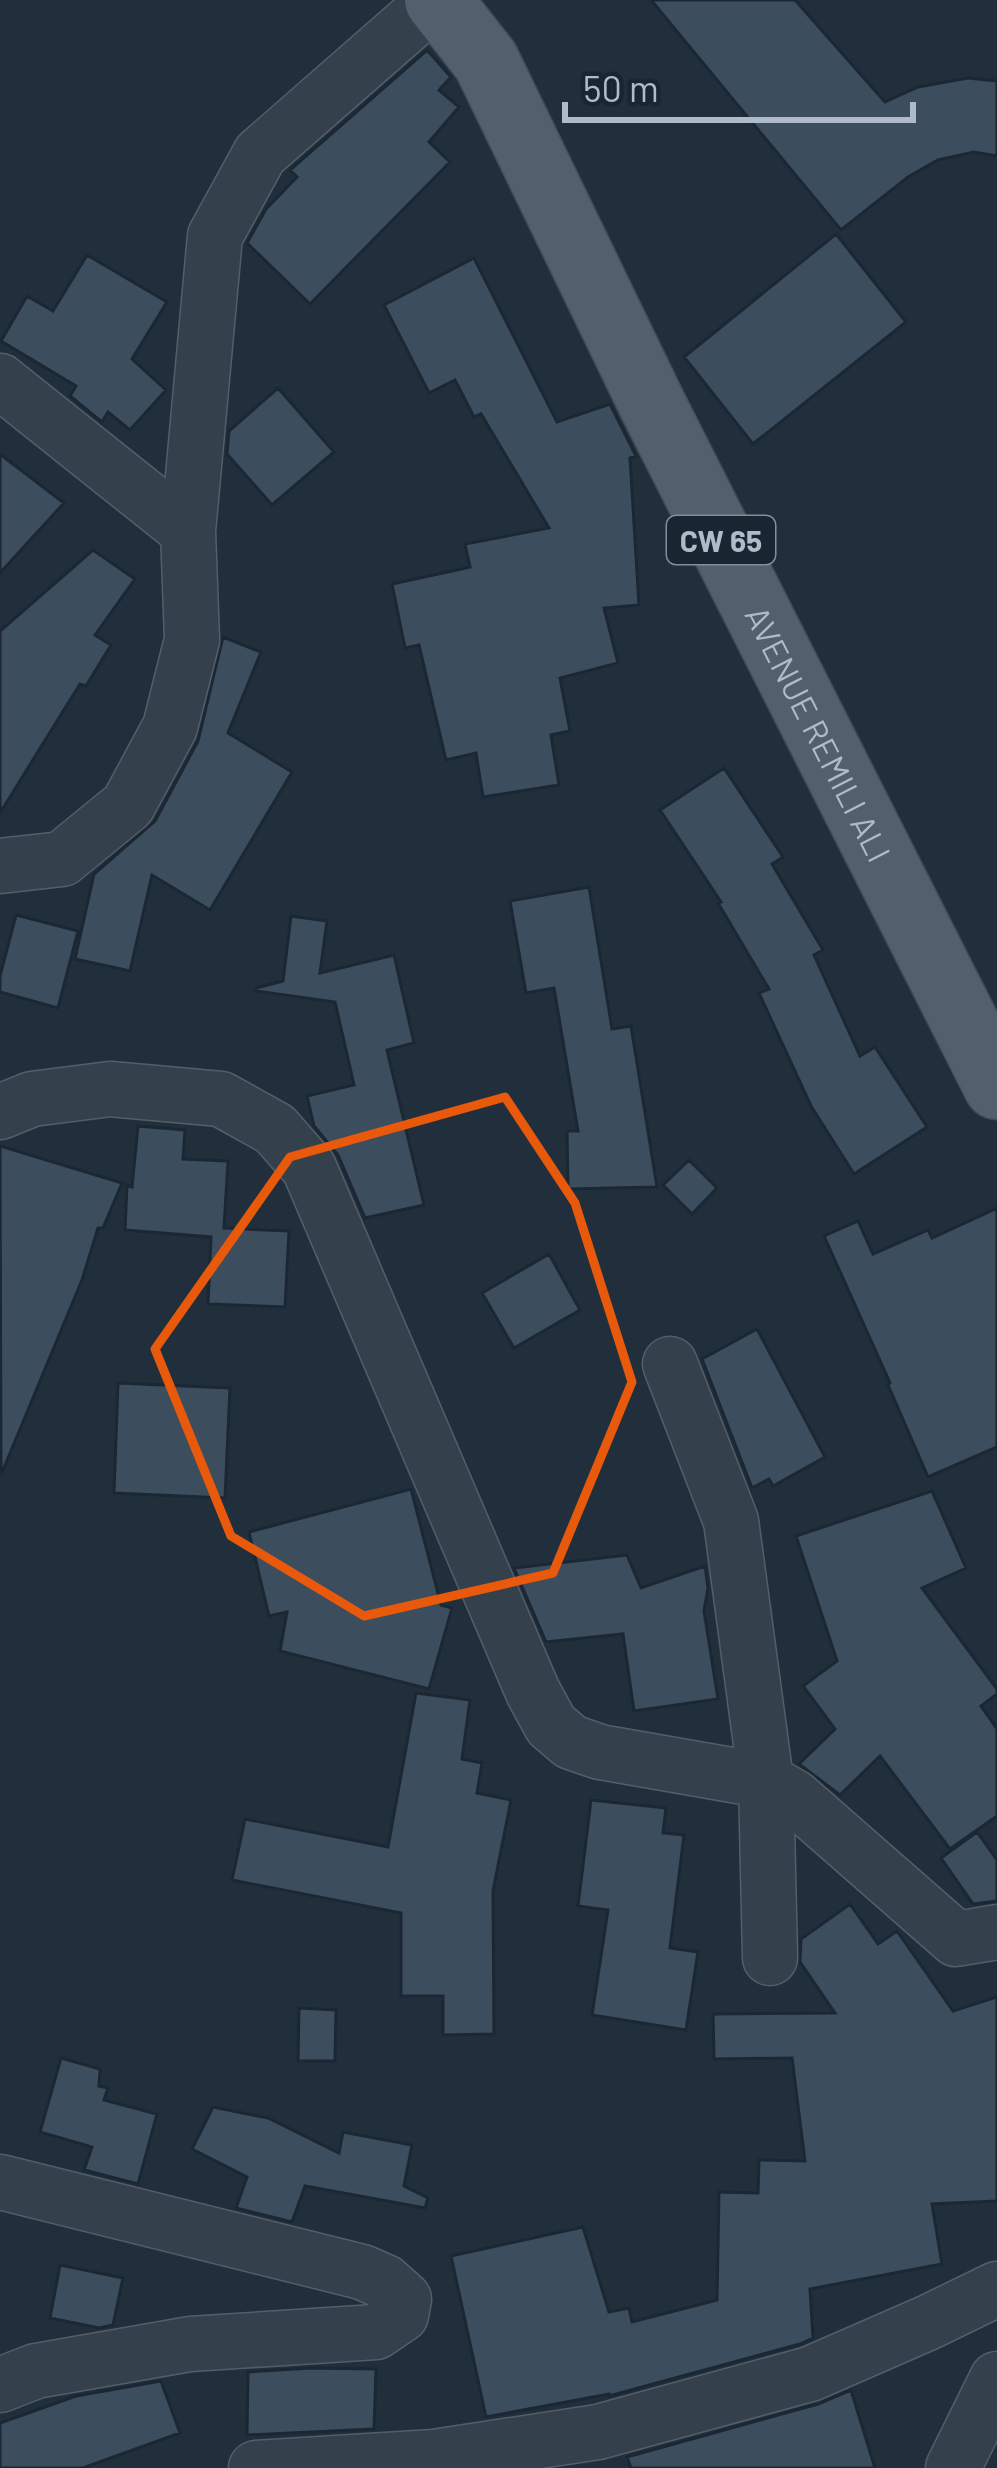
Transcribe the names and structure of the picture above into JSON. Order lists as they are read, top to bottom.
{
  "streets": {
    "main road": ["CW 65", "AVENUE REMILI ALI"]
  },
  "scale_bar": "50 m"
}
